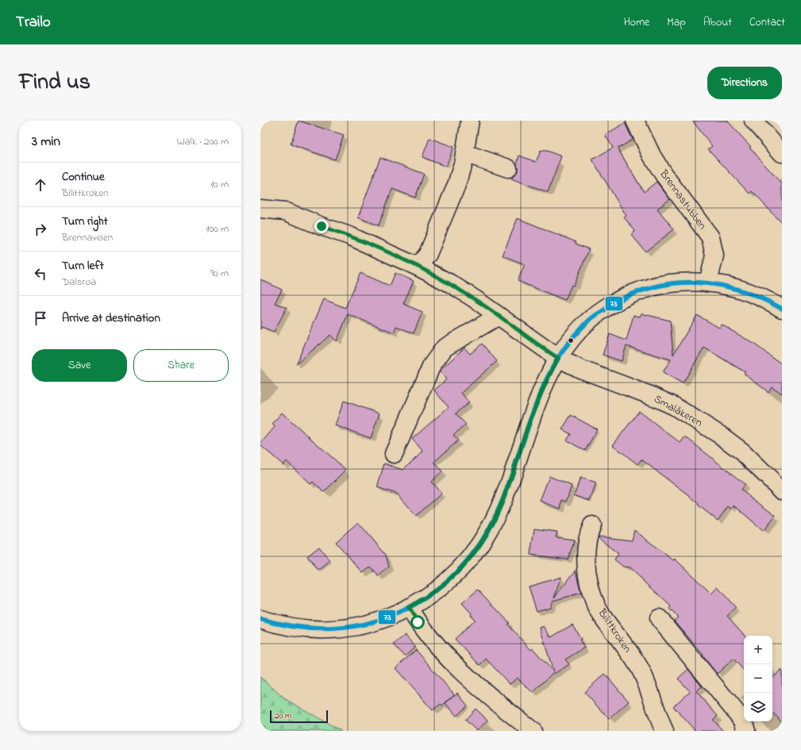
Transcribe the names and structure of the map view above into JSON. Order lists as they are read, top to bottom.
{
  "streets": {
    "street": ["Brennastubben", "Smalåkeren", "Bilittkroken"]
  },
  "lines": ["transit line 73"],
  "scale_bar": "20 m",
  "page": {
    "header": "Trailo",
    "nav": [
      "Home",
      "Map",
      "About",
      "Contact"
    ],
    "title": "Find us",
    "buttons": [
      "Directions",
      ["Save", "Share"]
    ],
    "heading": ["3 min", "Walk · 200 m"],
    "list": [
      ["Continue", "Bilittkroken", "10 m"],
      ["Turn right", "Brennaveien", "100 m"],
      ["Turn left", "Dalsroa", "90 m"],
      "Arrive at destination"
    ],
    "map_buttons": ["+", "−"],
    "scale": "20 m"
  }
}
